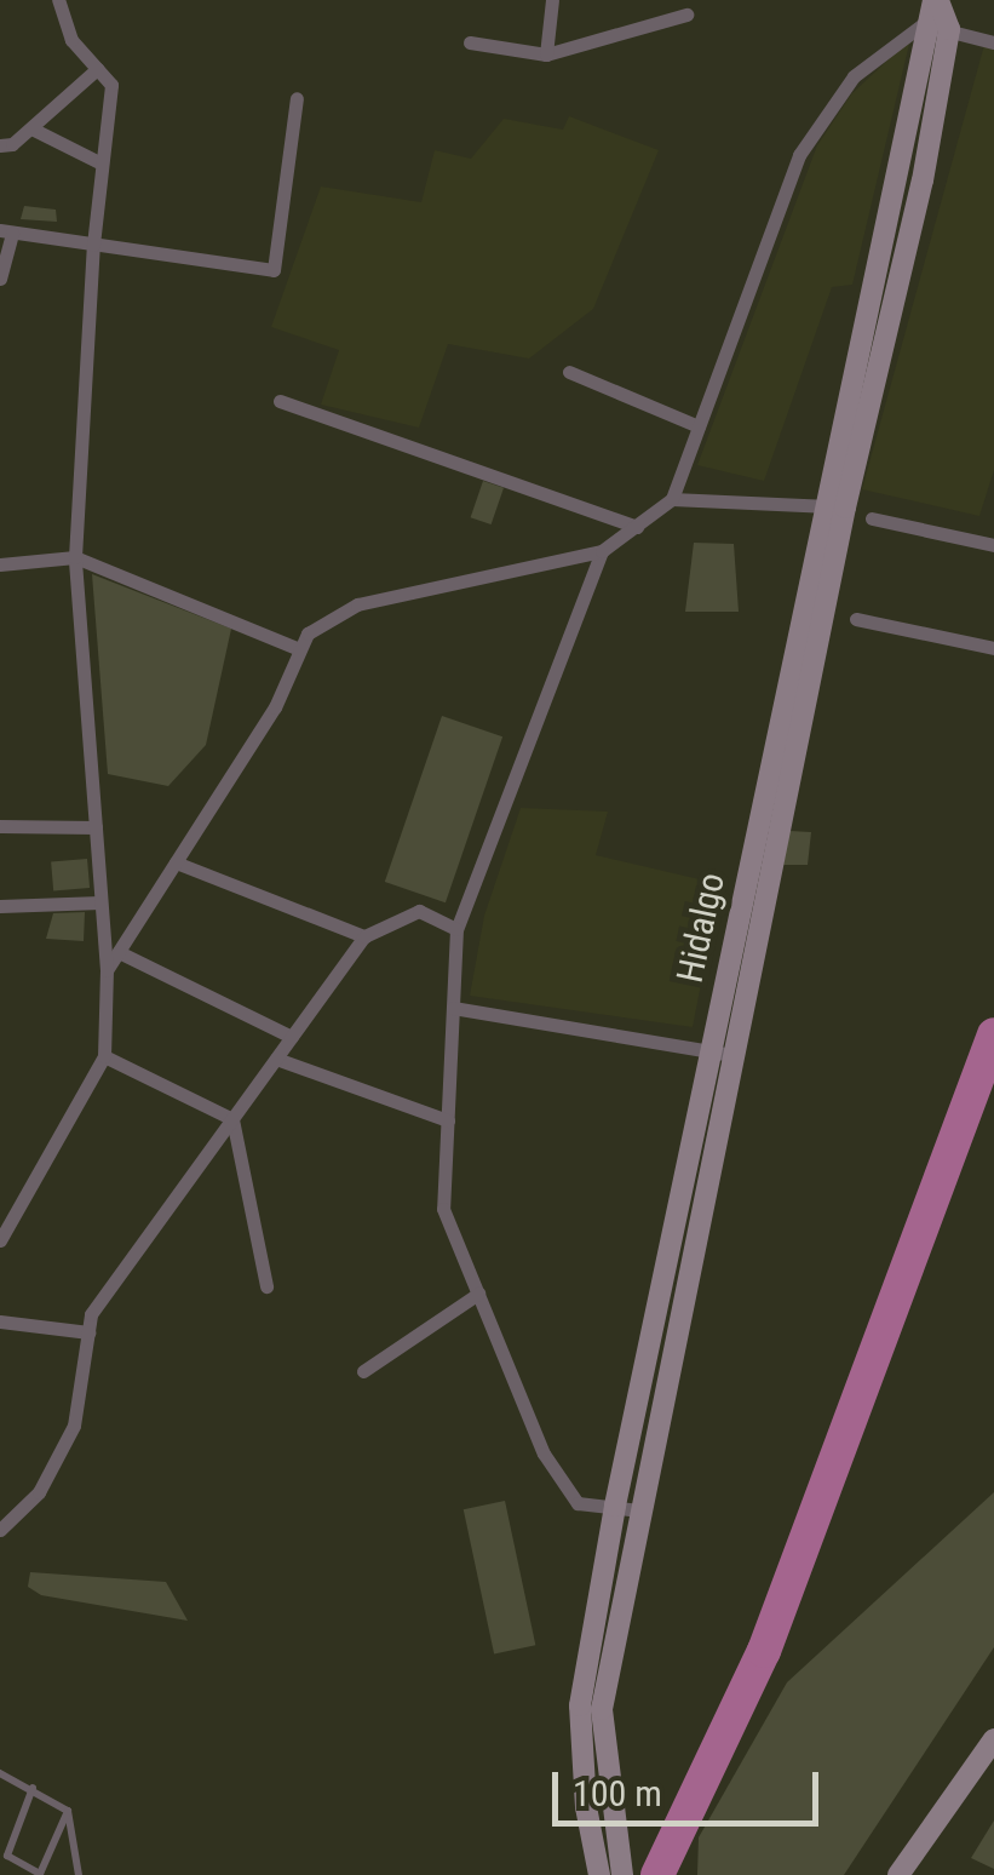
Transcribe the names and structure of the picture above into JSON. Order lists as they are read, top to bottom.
{
  "streets": {
    "main road": ["Hidalgo"]
  },
  "scale_bar": "100 m"
}
